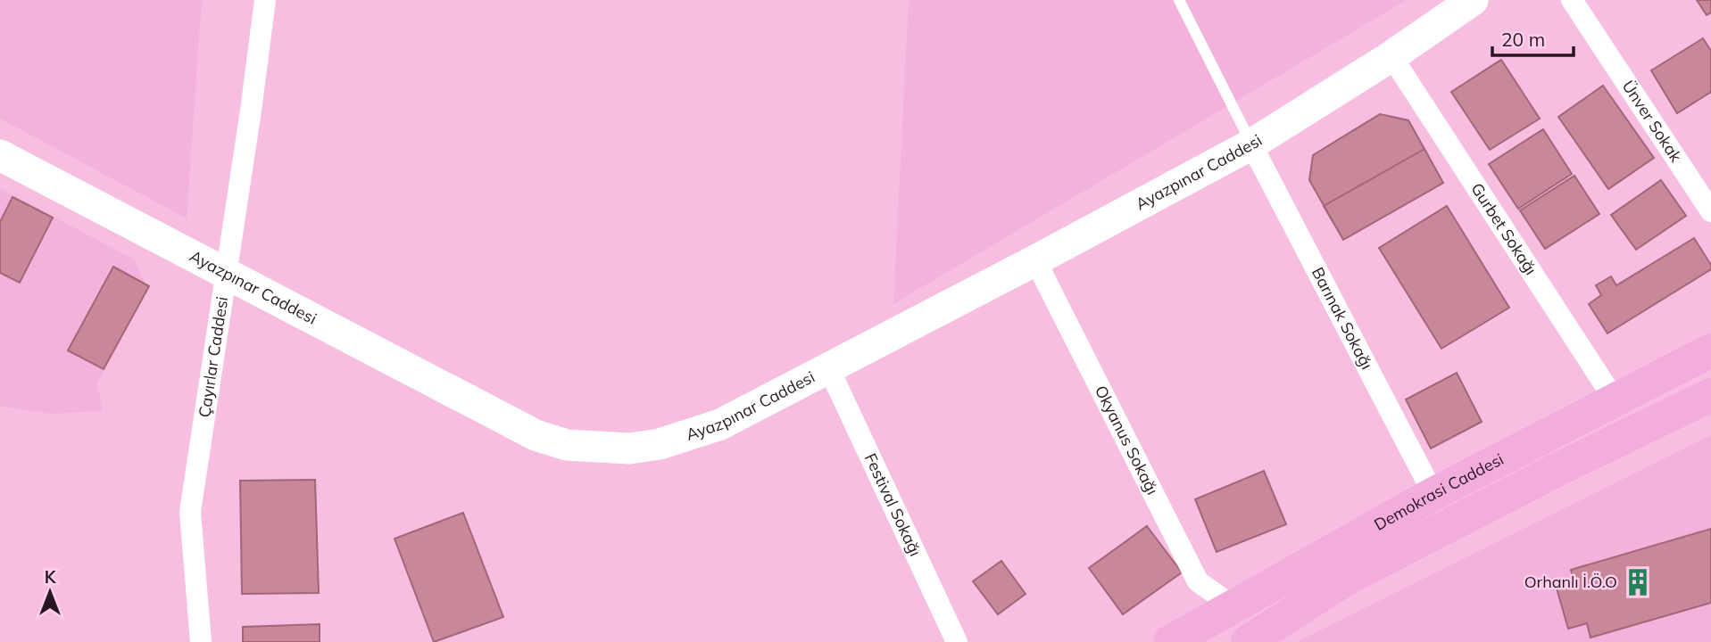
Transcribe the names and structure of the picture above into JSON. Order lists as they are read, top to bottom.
{
  "streets": {
    "main road": ["Demokrasi Caddesi"],
    "street": [
      "Ünver Sokak",
      "Ayazpınar Caddesi",
      "Gurbet Sokağı",
      "Barınak Sokağı",
      "Çayırlar Caddesi",
      "Okyanus Sokağı",
      "Festival Sokağı"
    ]
  },
  "crossings": [
    ["Ayazpınar Caddesi", "Gurbet Sokağı"],
    ["Ayazpınar Caddesi", "Barınak Sokağı"],
    ["Ayazpınar Caddesi", "Çayırlar Caddesi"],
    ["Ayazpınar Caddesi", "Okyanus Sokağı"],
    ["Ayazpınar Caddesi", "Festival Sokağı"],
    ["Gurbet Sokağı", "Demokrasi Caddesi"],
    ["Barınak Sokağı", "Demokrasi Caddesi"],
    ["Okyanus Sokağı", "Demokrasi Caddesi"]
  ],
  "places": {
    "building": ["Orhanlı İ.Ö.O"]
  },
  "scale_bar": "20 m",
  "north": "top"
}
